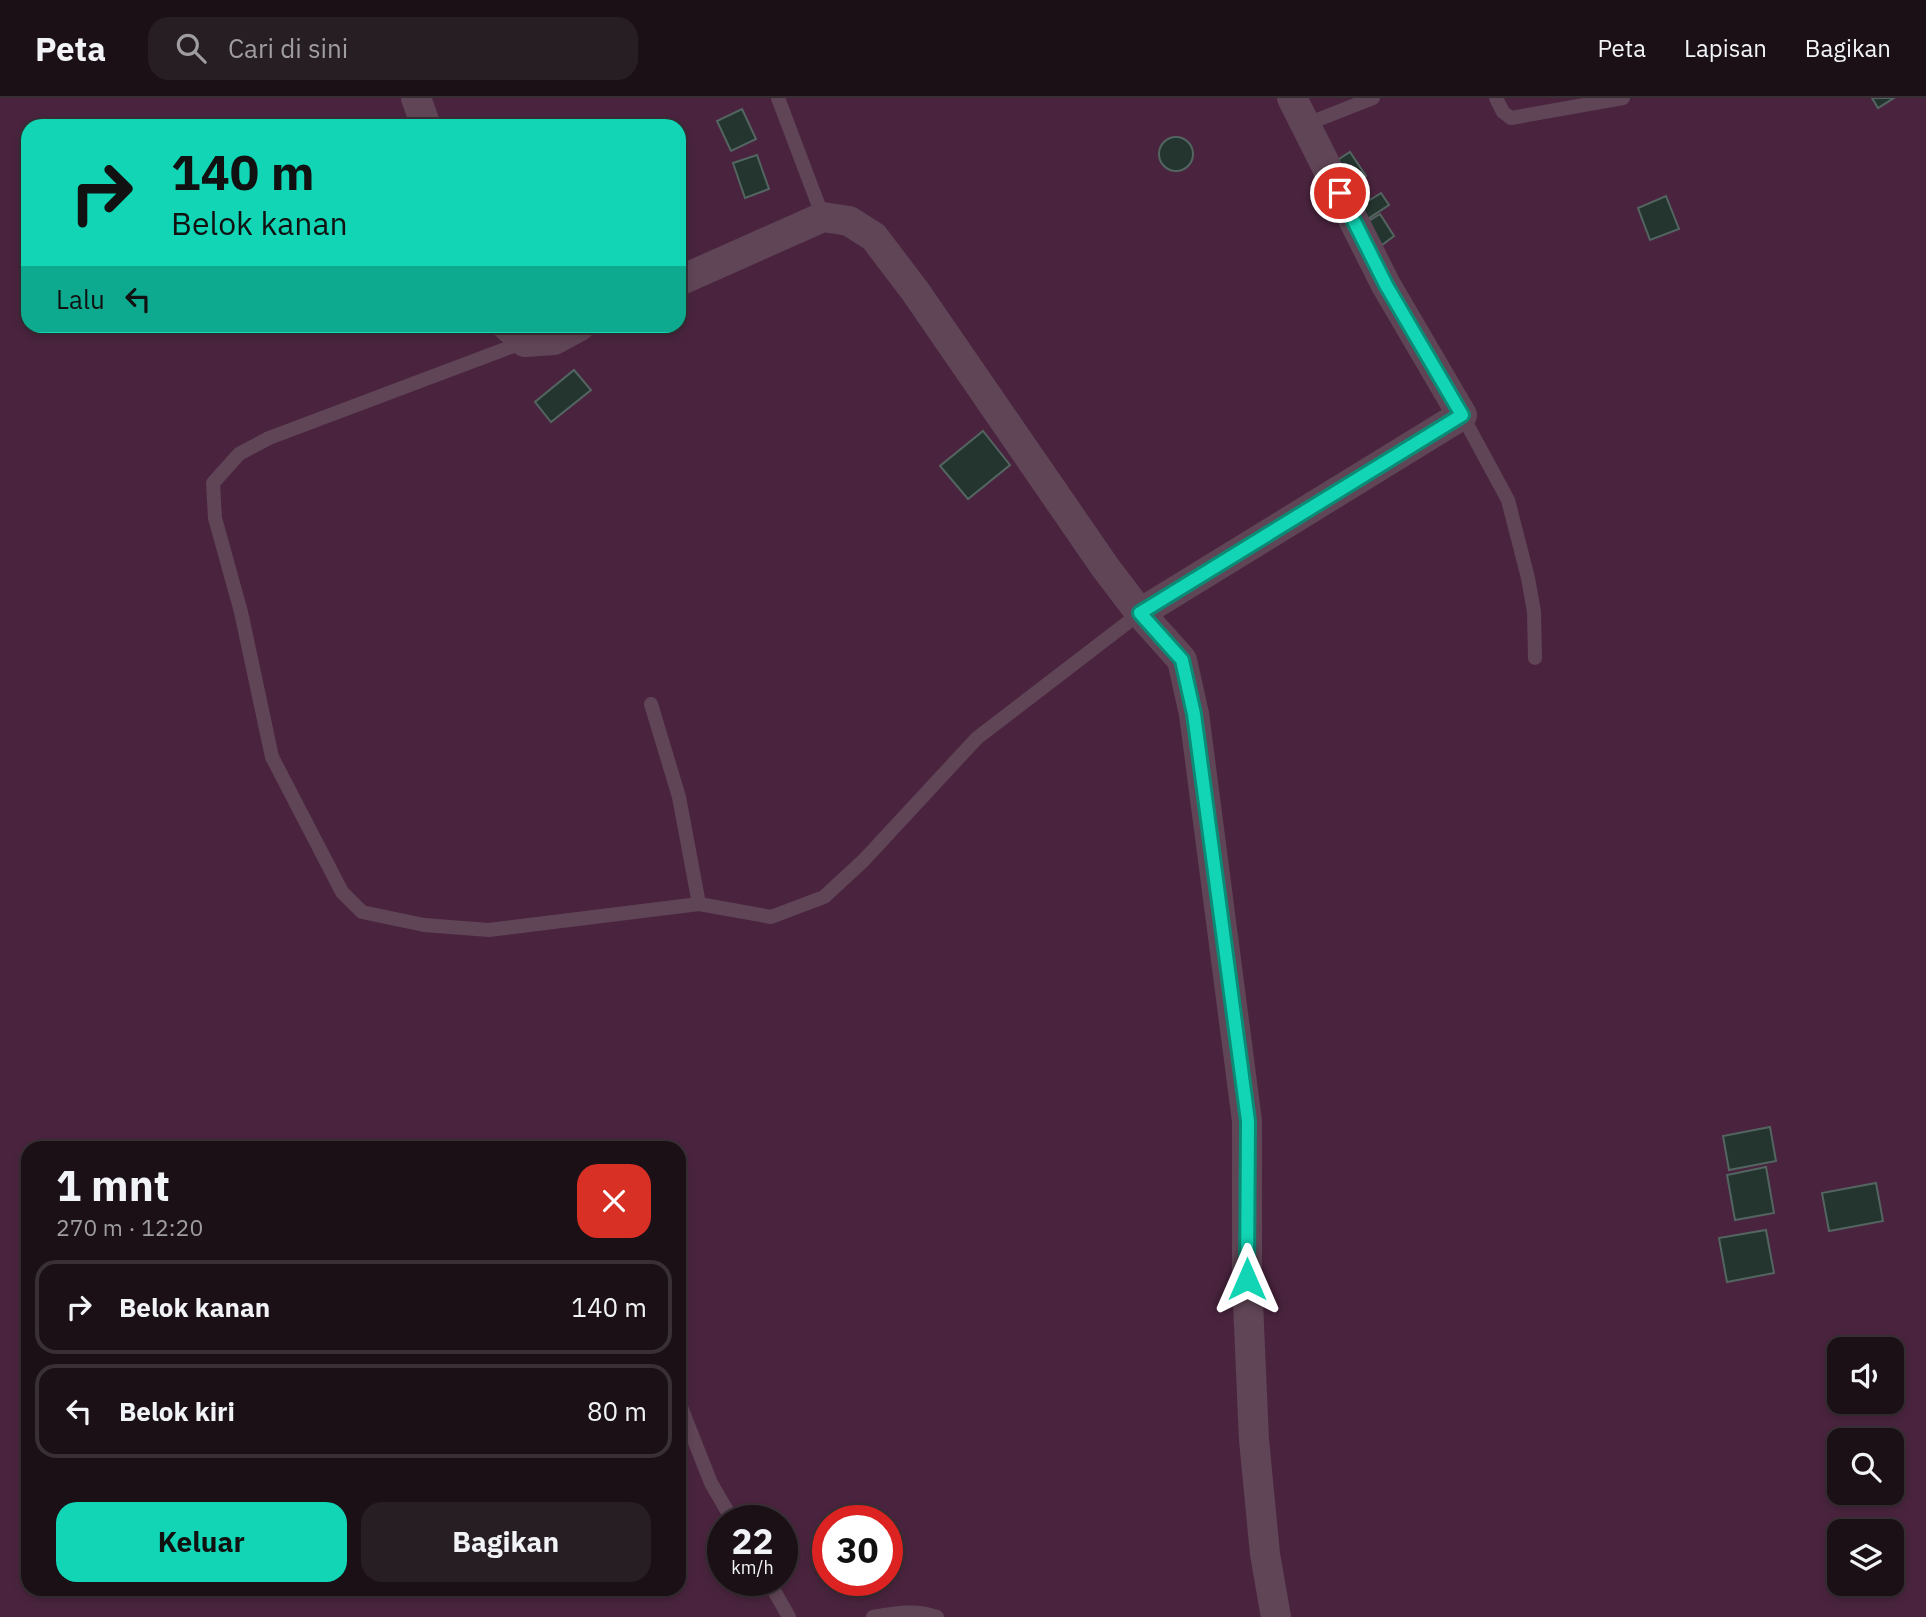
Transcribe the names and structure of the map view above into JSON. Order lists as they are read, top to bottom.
{
  "page": {
    "header": "Peta",
    "search": "Cari di sini",
    "nav": ["Peta", "Lapisan", "Bagikan"],
    "turn": ["140 m", "Belok kanan"],
    "then": "Lalu",
    "heading": ["1 mnt", "270 m · 12:20"],
    "list": [
      {
        "name": "Belok kanan",
        "value": "140 m"
      },
      {
        "name": "Belok kiri",
        "value": "80 m"
      }
    ],
    "buttons": ["Keluar", "Bagikan"],
    "speed": "22 km/h",
    "limit": "30"
  }
}
